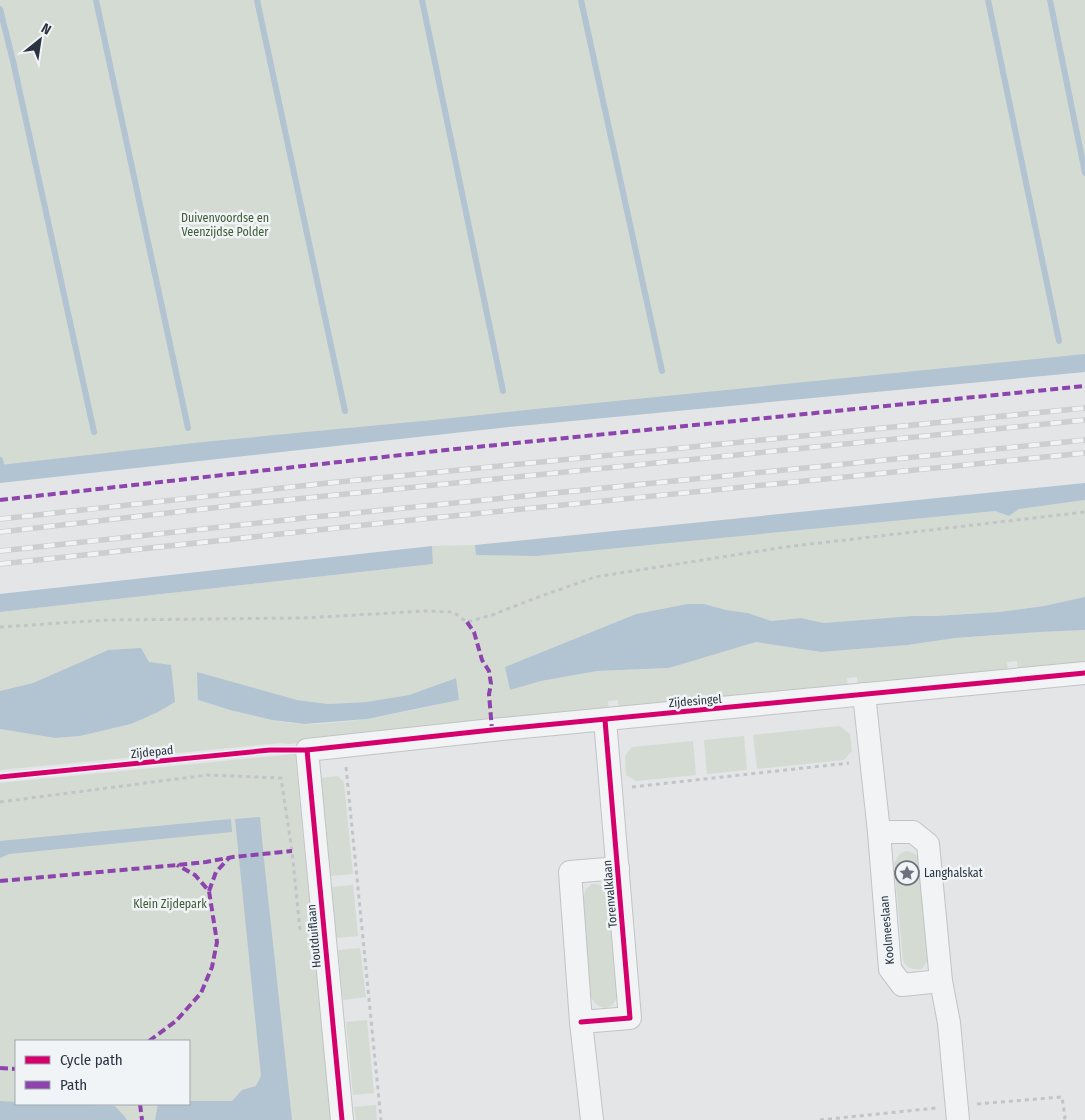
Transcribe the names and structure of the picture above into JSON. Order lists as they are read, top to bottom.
{
  "streets": {
    "street": [
      "Zijdesingel",
      "Torenvalklaan",
      "Koolmeeslaan",
      "Houtduiflaan"
    ],
    "cycle path": ["Zijdepad"]
  },
  "crossings": [
    ["Zijdesingel", "Torenvalklaan"],
    ["Zijdesingel", "Koolmeeslaan"],
    ["Zijdesingel", "Houtduiflaan"]
  ],
  "parks": ["Duivenvoordse en Veenzijdse Polder", "Klein Zijdepark"],
  "places": {
    "place": ["Langhalskat"]
  },
  "legend": ["Cycle path", "Path"],
  "north": "top right"
}
